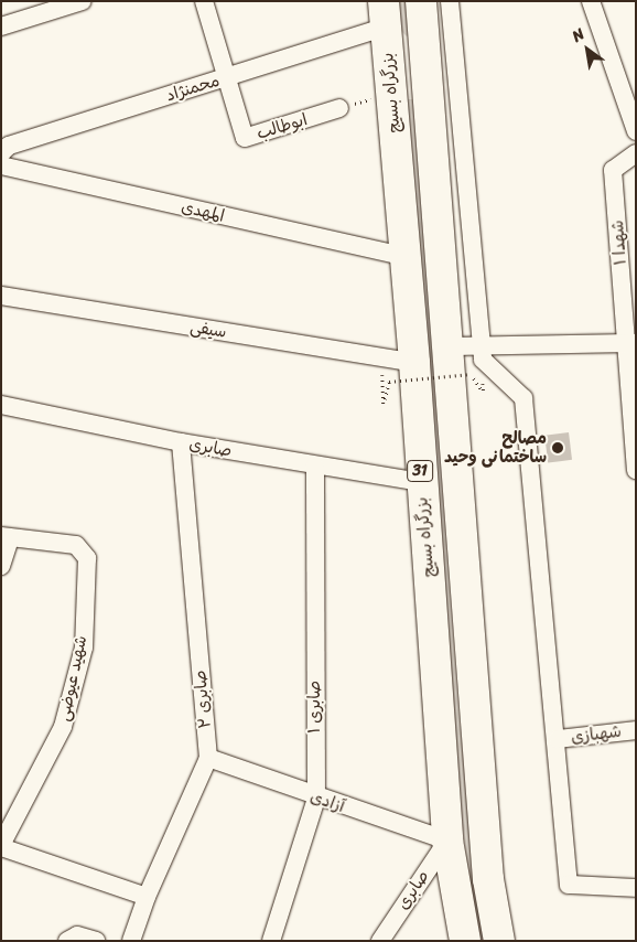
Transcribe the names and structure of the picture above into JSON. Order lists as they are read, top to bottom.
{
  "streets": {
    "highway": ["بزرگراه بسیج", "31"],
    "street": [
      "محمنژاد",
      "ابوطالب",
      "المهدی",
      "شهدا ۱",
      "سیفی",
      "صابری",
      "شهید عیوضی",
      "صابری ۲",
      "صابری ۱",
      "شهبازی",
      "آزادی"
    ]
  },
  "crossings": [
    ["محمنژاد", "بزرگراه بسیج"],
    ["محمنژاد", "ابوطالب"],
    ["بزرگراه بسیج", "المهدی"],
    ["بزرگراه بسیج", "سیفی"],
    ["بزرگراه بسیج", "صابری"],
    ["بزرگراه بسیج", "آزادی"],
    ["صابری", "صابری ۲"],
    ["صابری", "صابری ۱"],
    ["صابری", "آزادی"],
    ["صابری ۲", "آزادی"],
    ["صابری ۱", "آزادی"]
  ],
  "places": ["مصالح ساختمانی وحید"],
  "north": "top left"
}
